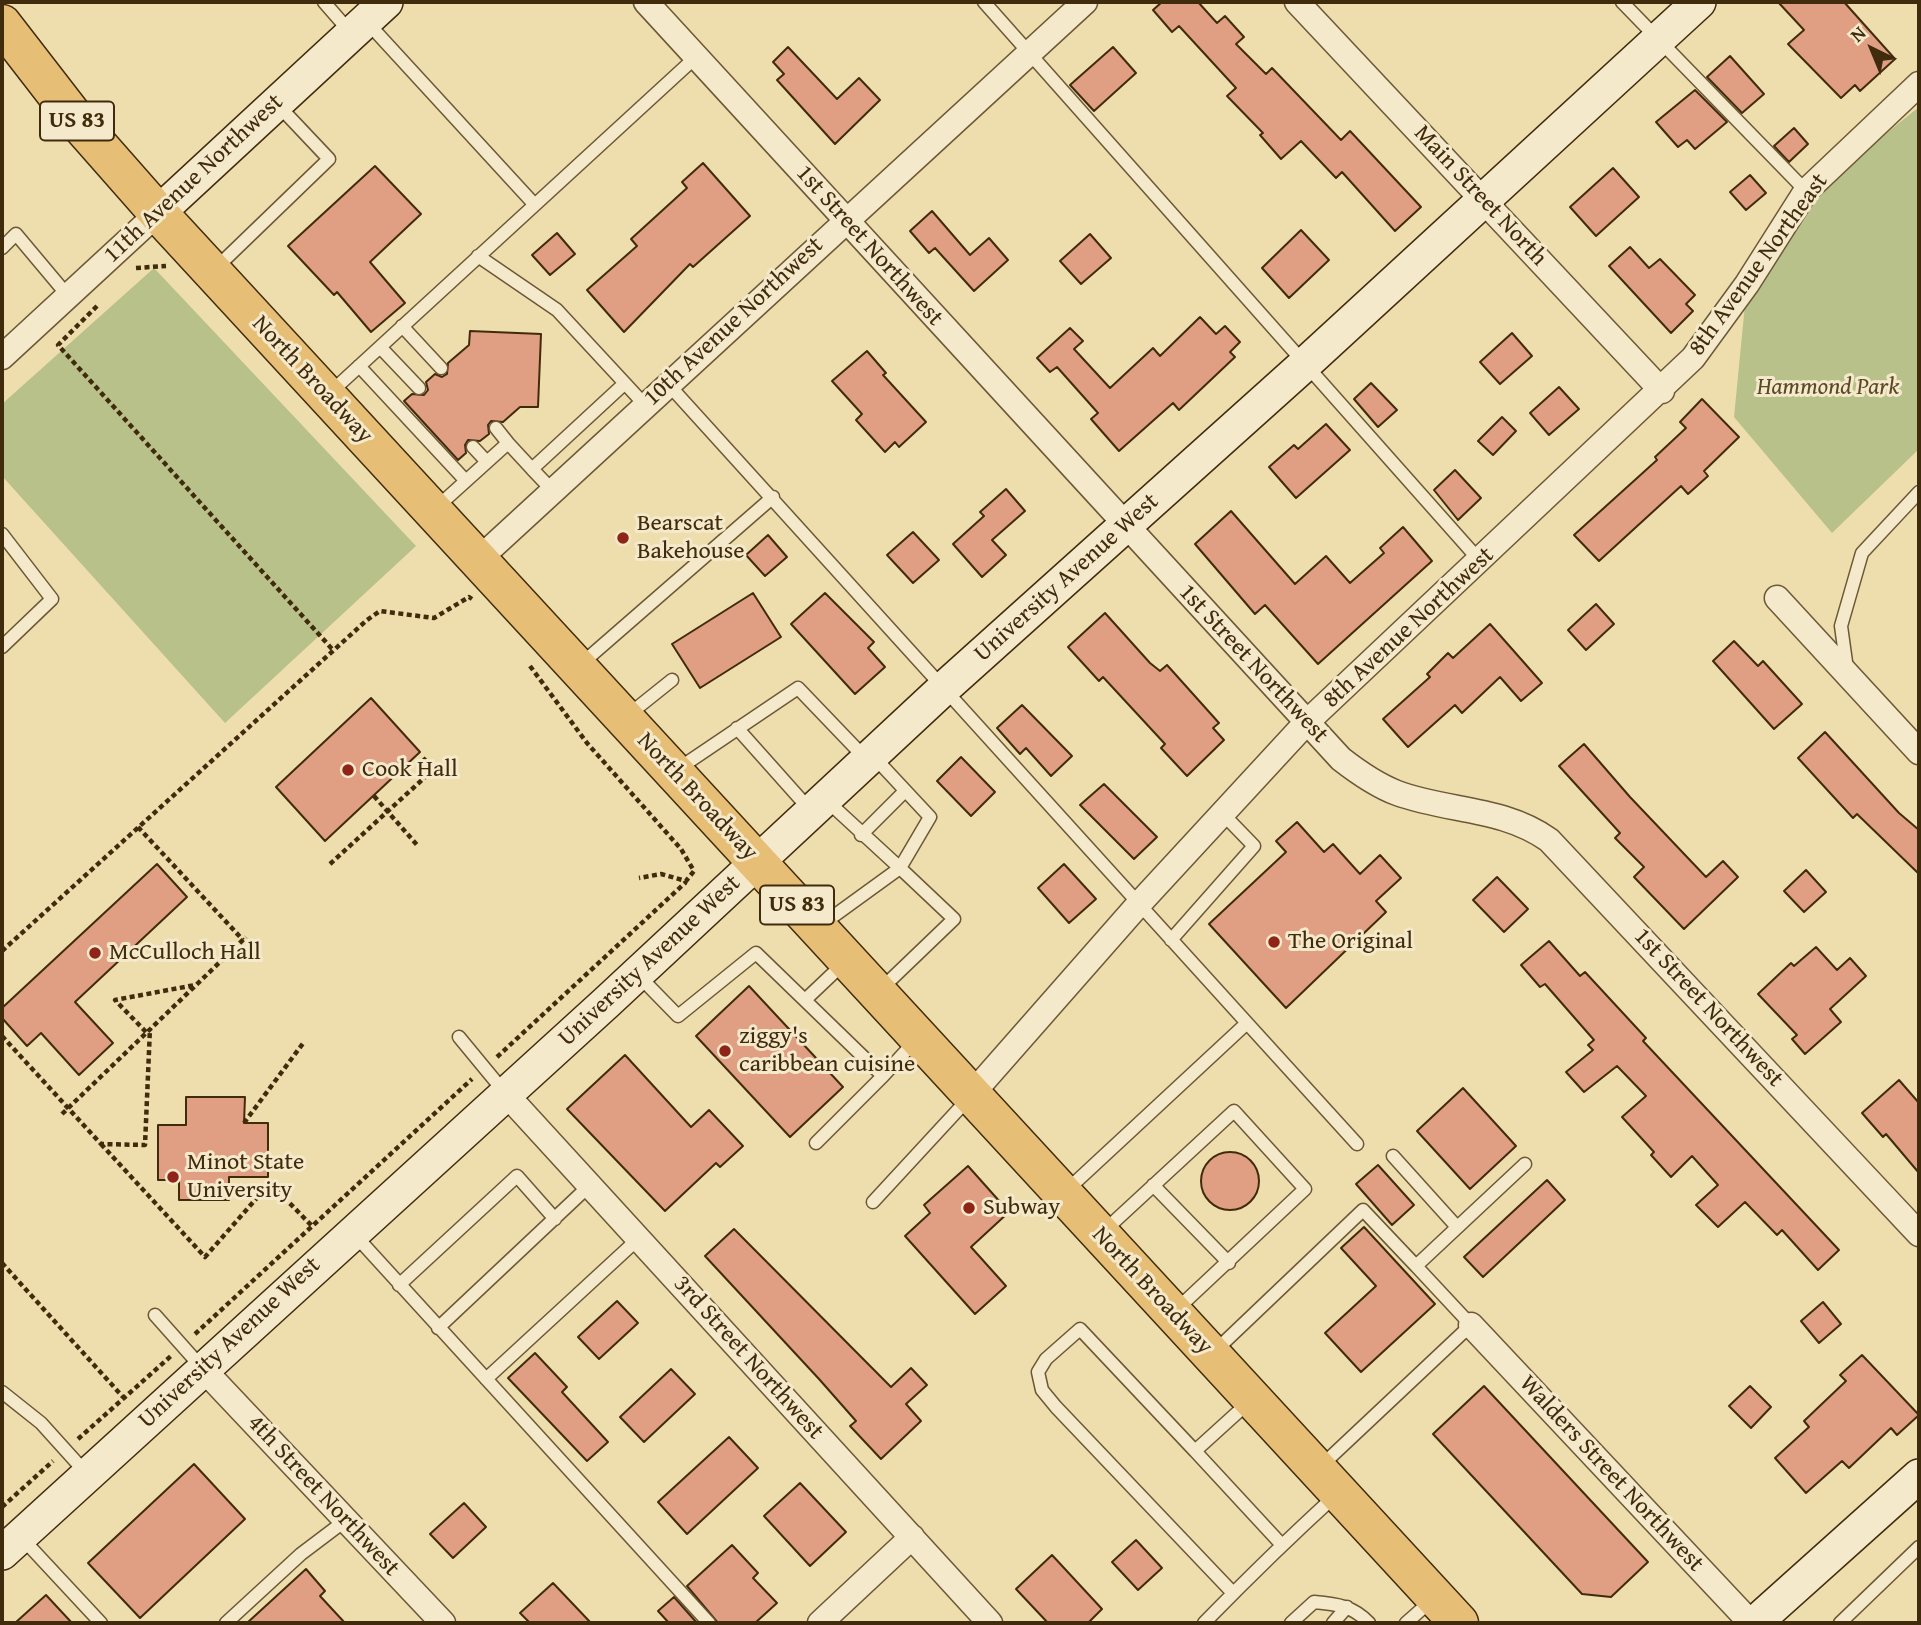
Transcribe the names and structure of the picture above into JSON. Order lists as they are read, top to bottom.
{
  "streets": {
    "main road": ["US 83", "North Broadway"],
    "street": [
      "11th Avenue Northwest",
      "Main Street North",
      "1st Street Northwest",
      "8th Avenue Northeast",
      "10th Avenue Northwest",
      "University Avenue West",
      "8th Avenue Northwest",
      "3rd Street Northwest",
      "Walders Street Northwest",
      "4th Street Northwest"
    ]
  },
  "crossings": [
    ["11th Avenue Northwest", "North Broadway"],
    ["Main Street North", "8th Avenue Northeast"],
    ["Main Street North", "University Avenue West"],
    ["Main Street North", "8th Avenue Northwest"],
    ["1st Street Northwest", "10th Avenue Northwest"],
    ["1st Street Northwest", "University Avenue West"],
    ["1st Street Northwest", "8th Avenue Northwest"],
    ["8th Avenue Northeast", "8th Avenue Northwest"],
    ["10th Avenue Northwest", "North Broadway"],
    ["North Broadway", "University Avenue West"],
    ["North Broadway", "8th Avenue Northwest"],
    ["University Avenue West", "3rd Street Northwest"],
    ["University Avenue West", "4th Street Northwest"]
  ],
  "parks": ["Hammond Park"],
  "places": [
    "Bearscat Bakehouse",
    "Cook Hall",
    "The Original",
    "McCulloch Hall",
    "ziggy's caribbean cuisine",
    "Minot State University",
    "Subway"
  ],
  "north": "top left"
}
